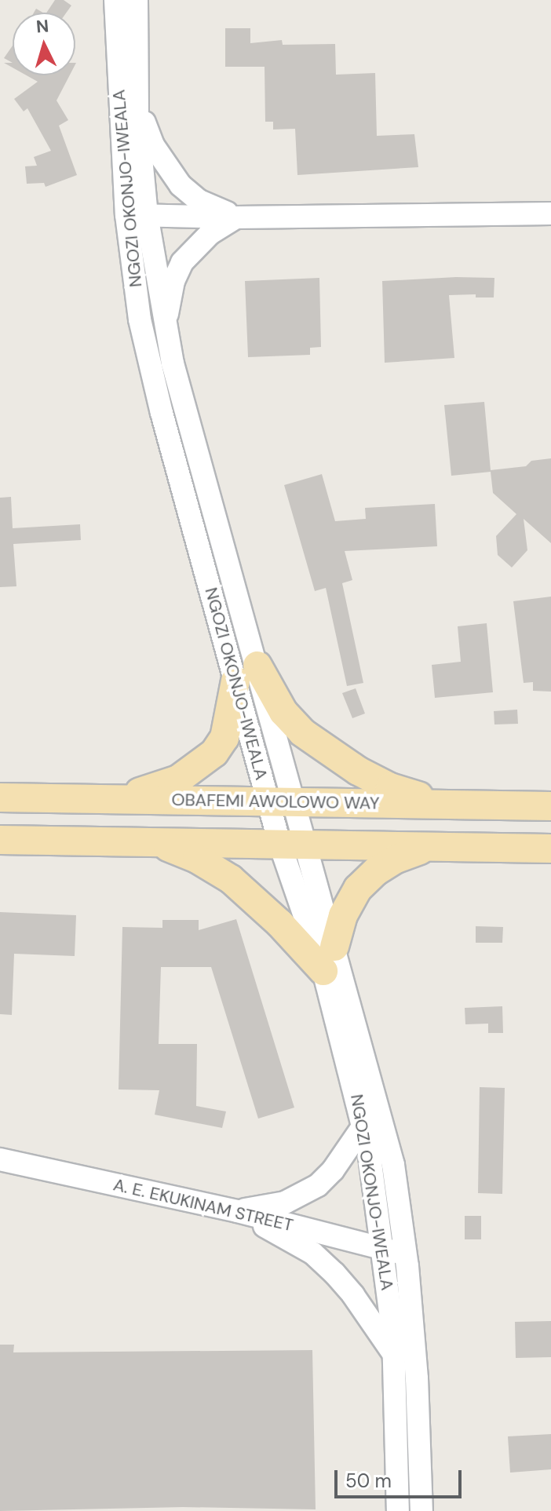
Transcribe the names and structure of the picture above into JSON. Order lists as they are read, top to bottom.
{
  "streets": {
    "main road": ["OBAFEMI AWOLOWO WAY"],
    "street": ["NGOZI OKONJO-IWEALA", "A. E. EKUKINAM STREET"]
  },
  "crossings": [
    ["NGOZI OKONJO-IWEALA", "OBAFEMI AWOLOWO WAY"],
    ["NGOZI OKONJO-IWEALA", "A. E. EKUKINAM STREET"]
  ],
  "scale_bar": "50 m",
  "north": "top"
}
